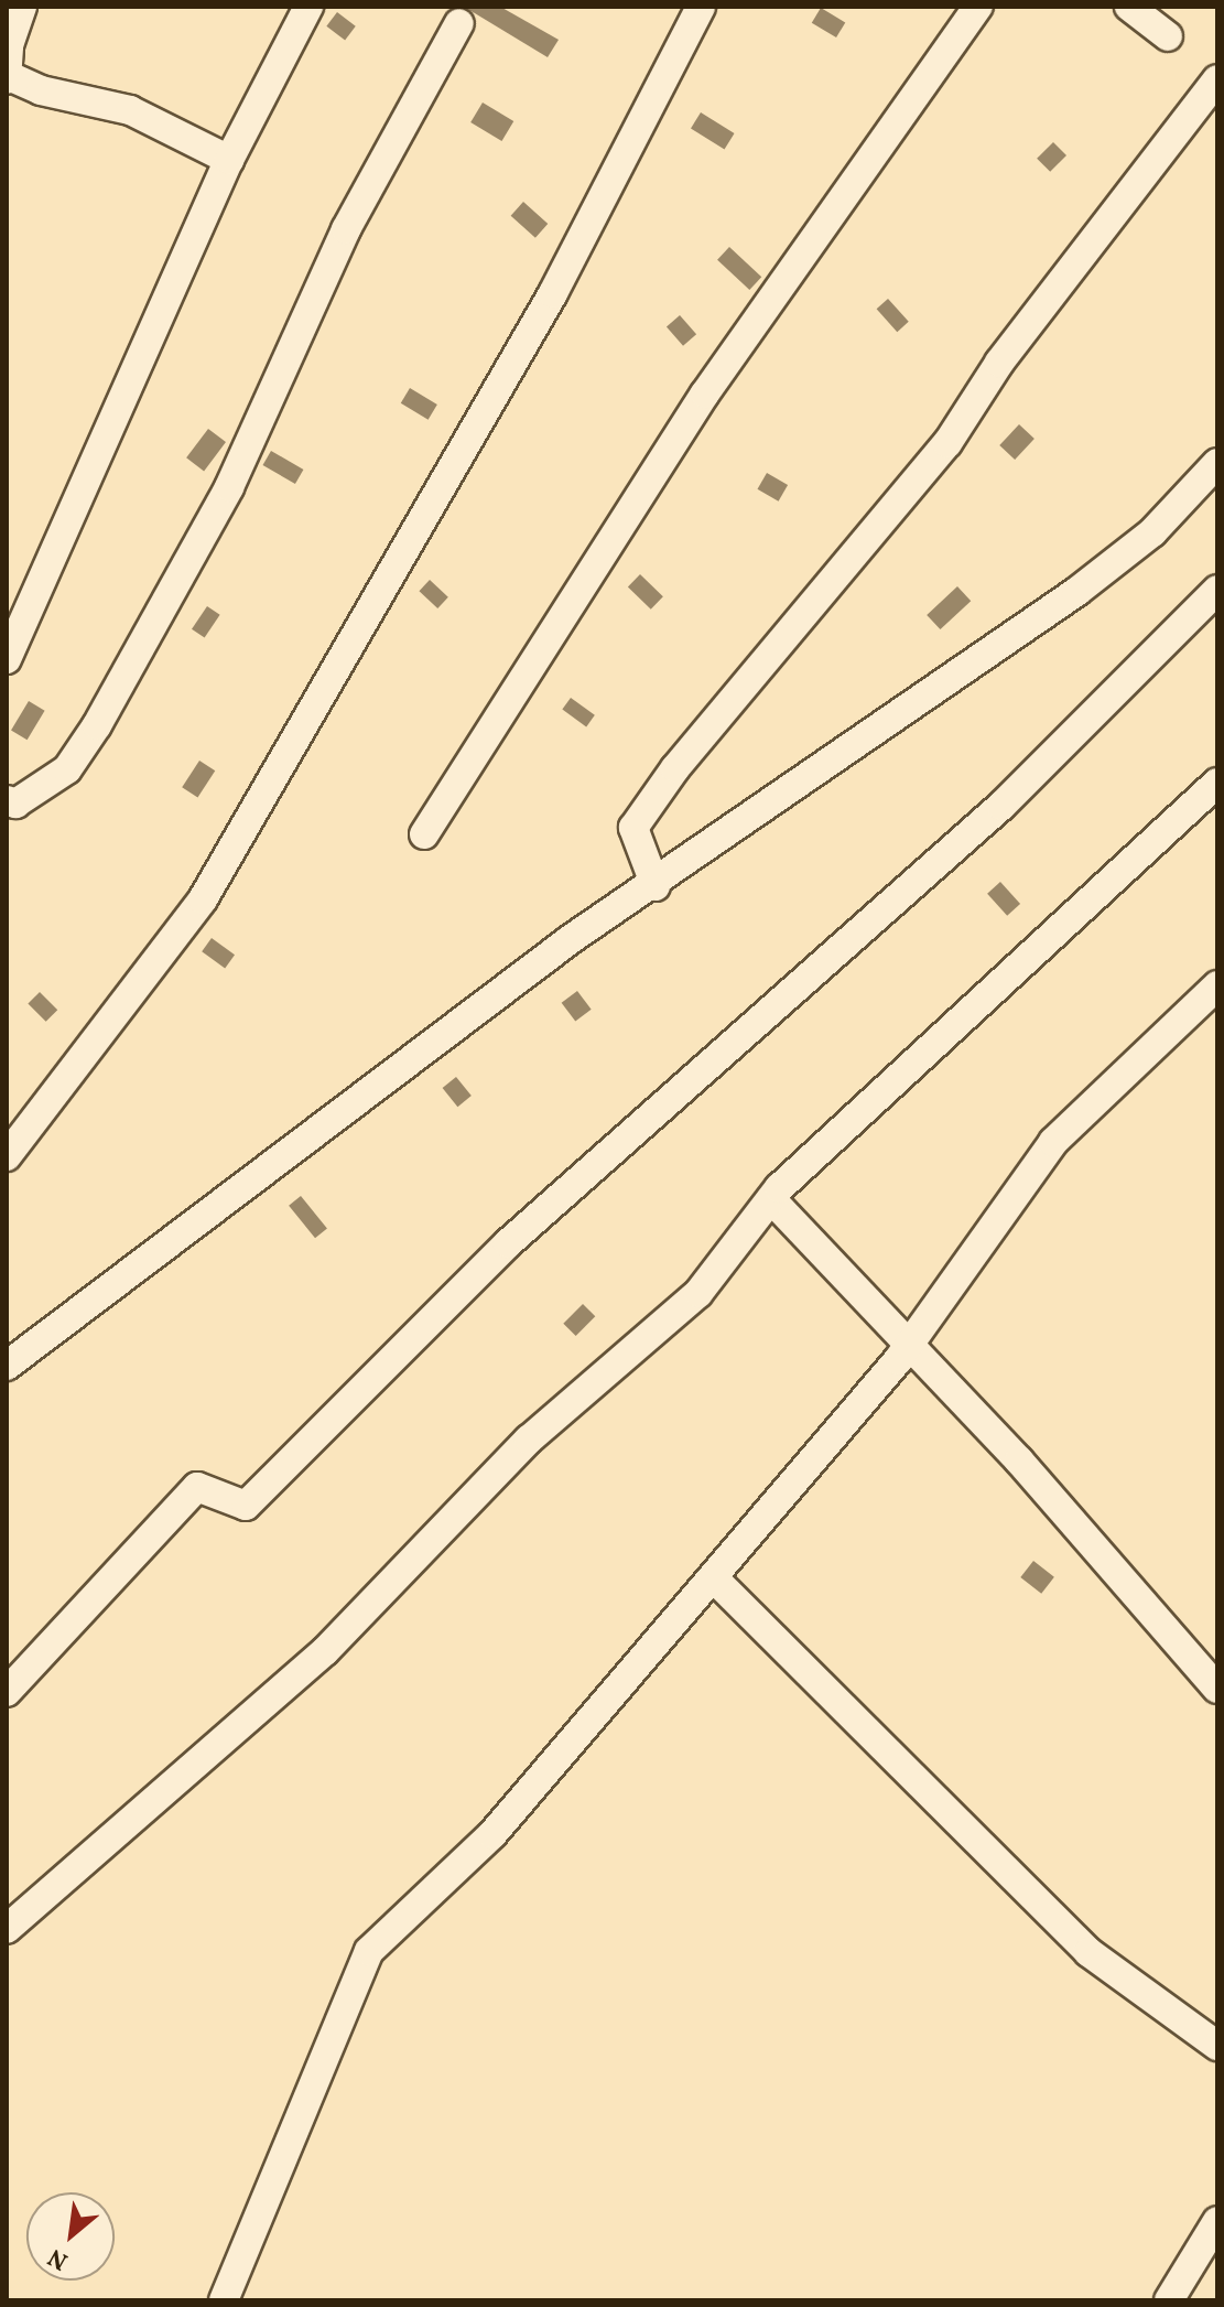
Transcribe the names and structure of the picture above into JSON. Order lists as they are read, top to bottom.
{
  "north": "bottom left"
}
